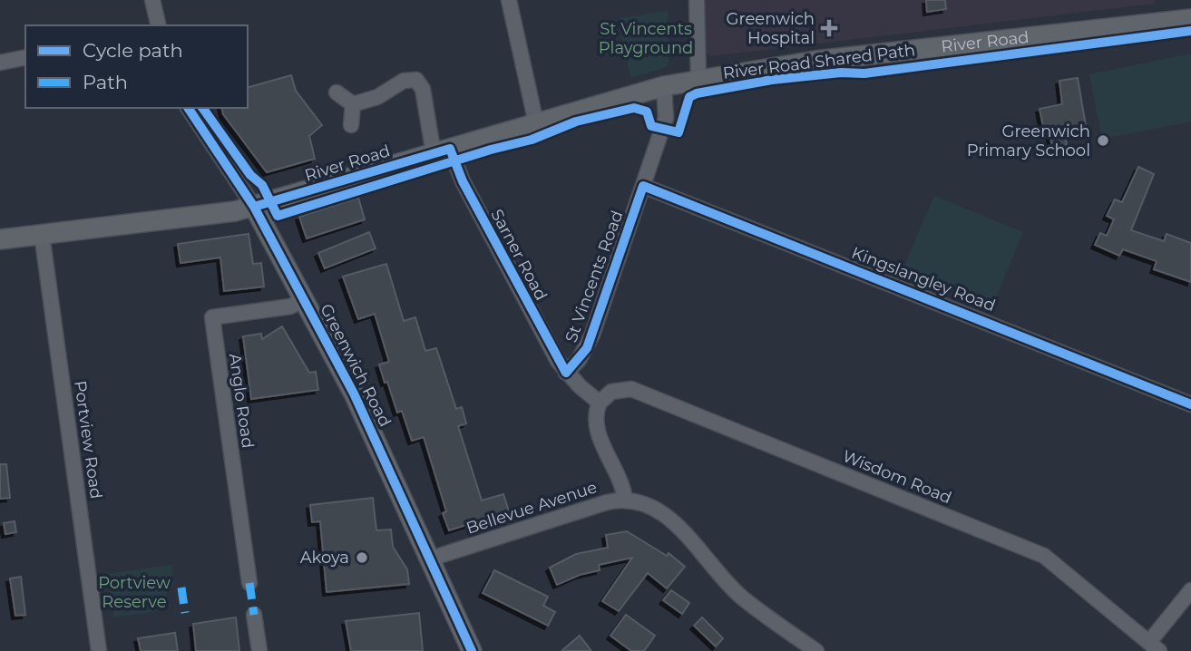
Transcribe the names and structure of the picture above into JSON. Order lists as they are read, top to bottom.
{
  "streets": {
    "main road": ["River Road", "Greenwich Road"],
    "street": [
      "Sarner Road",
      "St Vincents Road",
      "Kingslangley Road",
      "Anglo Road",
      "Portview Road",
      "Wisdom Road",
      "Bellevue Avenue"
    ],
    "cycle path": ["River Road Shared Path"]
  },
  "crossings": [
    ["River Road", "Sarner Road"],
    ["River Road", "St Vincents Road"],
    ["River Road", "Greenwich Road"],
    ["River Road", "Portview Road"],
    ["Sarner Road", "St Vincents Road"],
    ["Sarner Road", "Wisdom Road"],
    ["St Vincents Road", "Kingslangley Road"],
    ["Greenwich Road", "Anglo Road"],
    ["Greenwich Road", "Bellevue Avenue"]
  ],
  "parks": ["St Vincents Playground", "Portview Reserve"],
  "places": {
    "health": ["Greenwich Hospital"],
    "other": ["Greenwich Primary School", "Akoya"]
  },
  "legend": ["Cycle path", "Path"]
}
